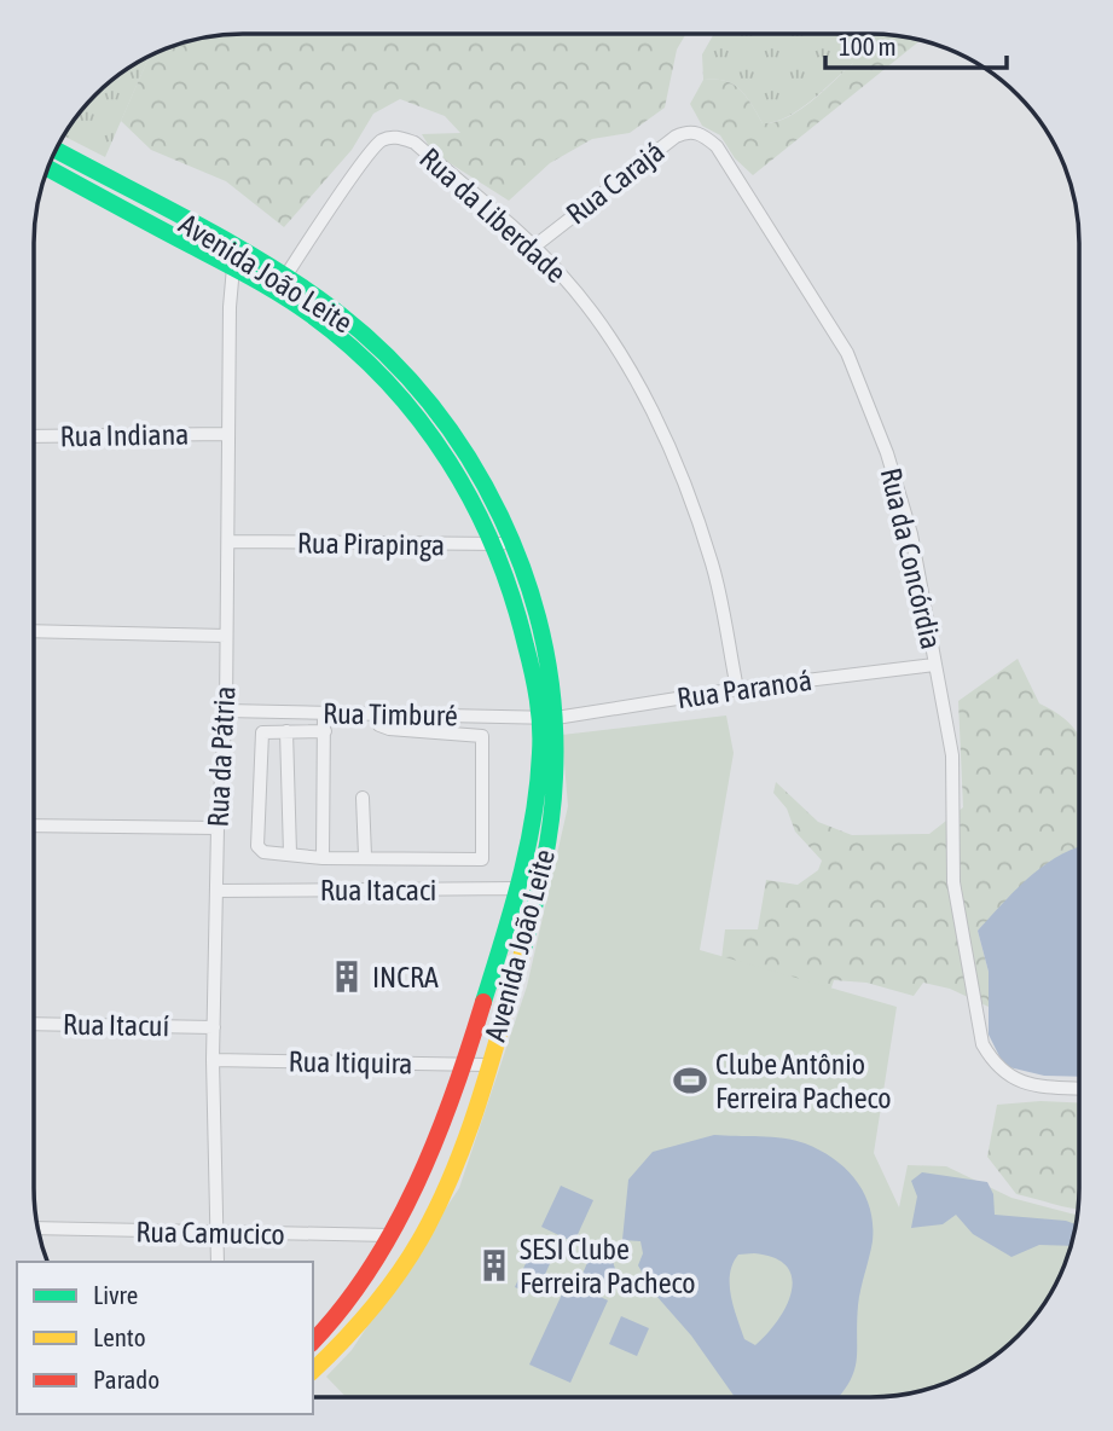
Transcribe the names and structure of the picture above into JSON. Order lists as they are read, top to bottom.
{
  "streets": {
    "street": [
      "Rua Carajá",
      "Rua da Liberdade",
      "Avenida João Leite",
      "Rua Indiana",
      "Rua Pirapinga",
      "Rua da Concórdia",
      "Rua Paranoá",
      "Rua Timburé",
      "Rua da Pátria",
      "Rua Itacaci",
      "Rua Itacuí",
      "Rua Itiquira",
      "Rua Camucico"
    ]
  },
  "crossings": [
    ["Rua Carajá", "Rua da Liberdade"],
    ["Rua Carajá", "Rua da Concórdia"],
    ["Rua da Liberdade", "Avenida João Leite"],
    ["Rua da Liberdade", "Rua Paranoá"],
    ["Avenida João Leite", "Rua Pirapinga"],
    ["Avenida João Leite", "Rua Paranoá"],
    ["Avenida João Leite", "Rua Timburé"],
    ["Avenida João Leite", "Rua da Pátria"],
    ["Avenida João Leite", "Rua Itacaci"],
    ["Avenida João Leite", "Rua Itiquira"],
    ["Avenida João Leite", "Rua Camucico"],
    ["Rua Indiana", "Rua da Pátria"],
    ["Rua Pirapinga", "Rua da Pátria"],
    ["Rua da Concórdia", "Rua Paranoá"],
    ["Rua Paranoá", "Rua Timburé"],
    ["Rua Timburé", "Rua da Pátria"],
    ["Rua da Pátria", "Rua Itacaci"],
    ["Rua da Pátria", "Rua Itacuí"],
    ["Rua da Pátria", "Rua Itiquira"],
    ["Rua da Pátria", "Rua Camucico"]
  ],
  "places": {
    "building": ["INCRA", "SESI Clube Ferreira Pacheco"],
    "sports": ["Clube Antônio Ferreira Pacheco"]
  },
  "legend": ["Livre", "Lento", "Parado"],
  "scale_bar": "100 m"
}
